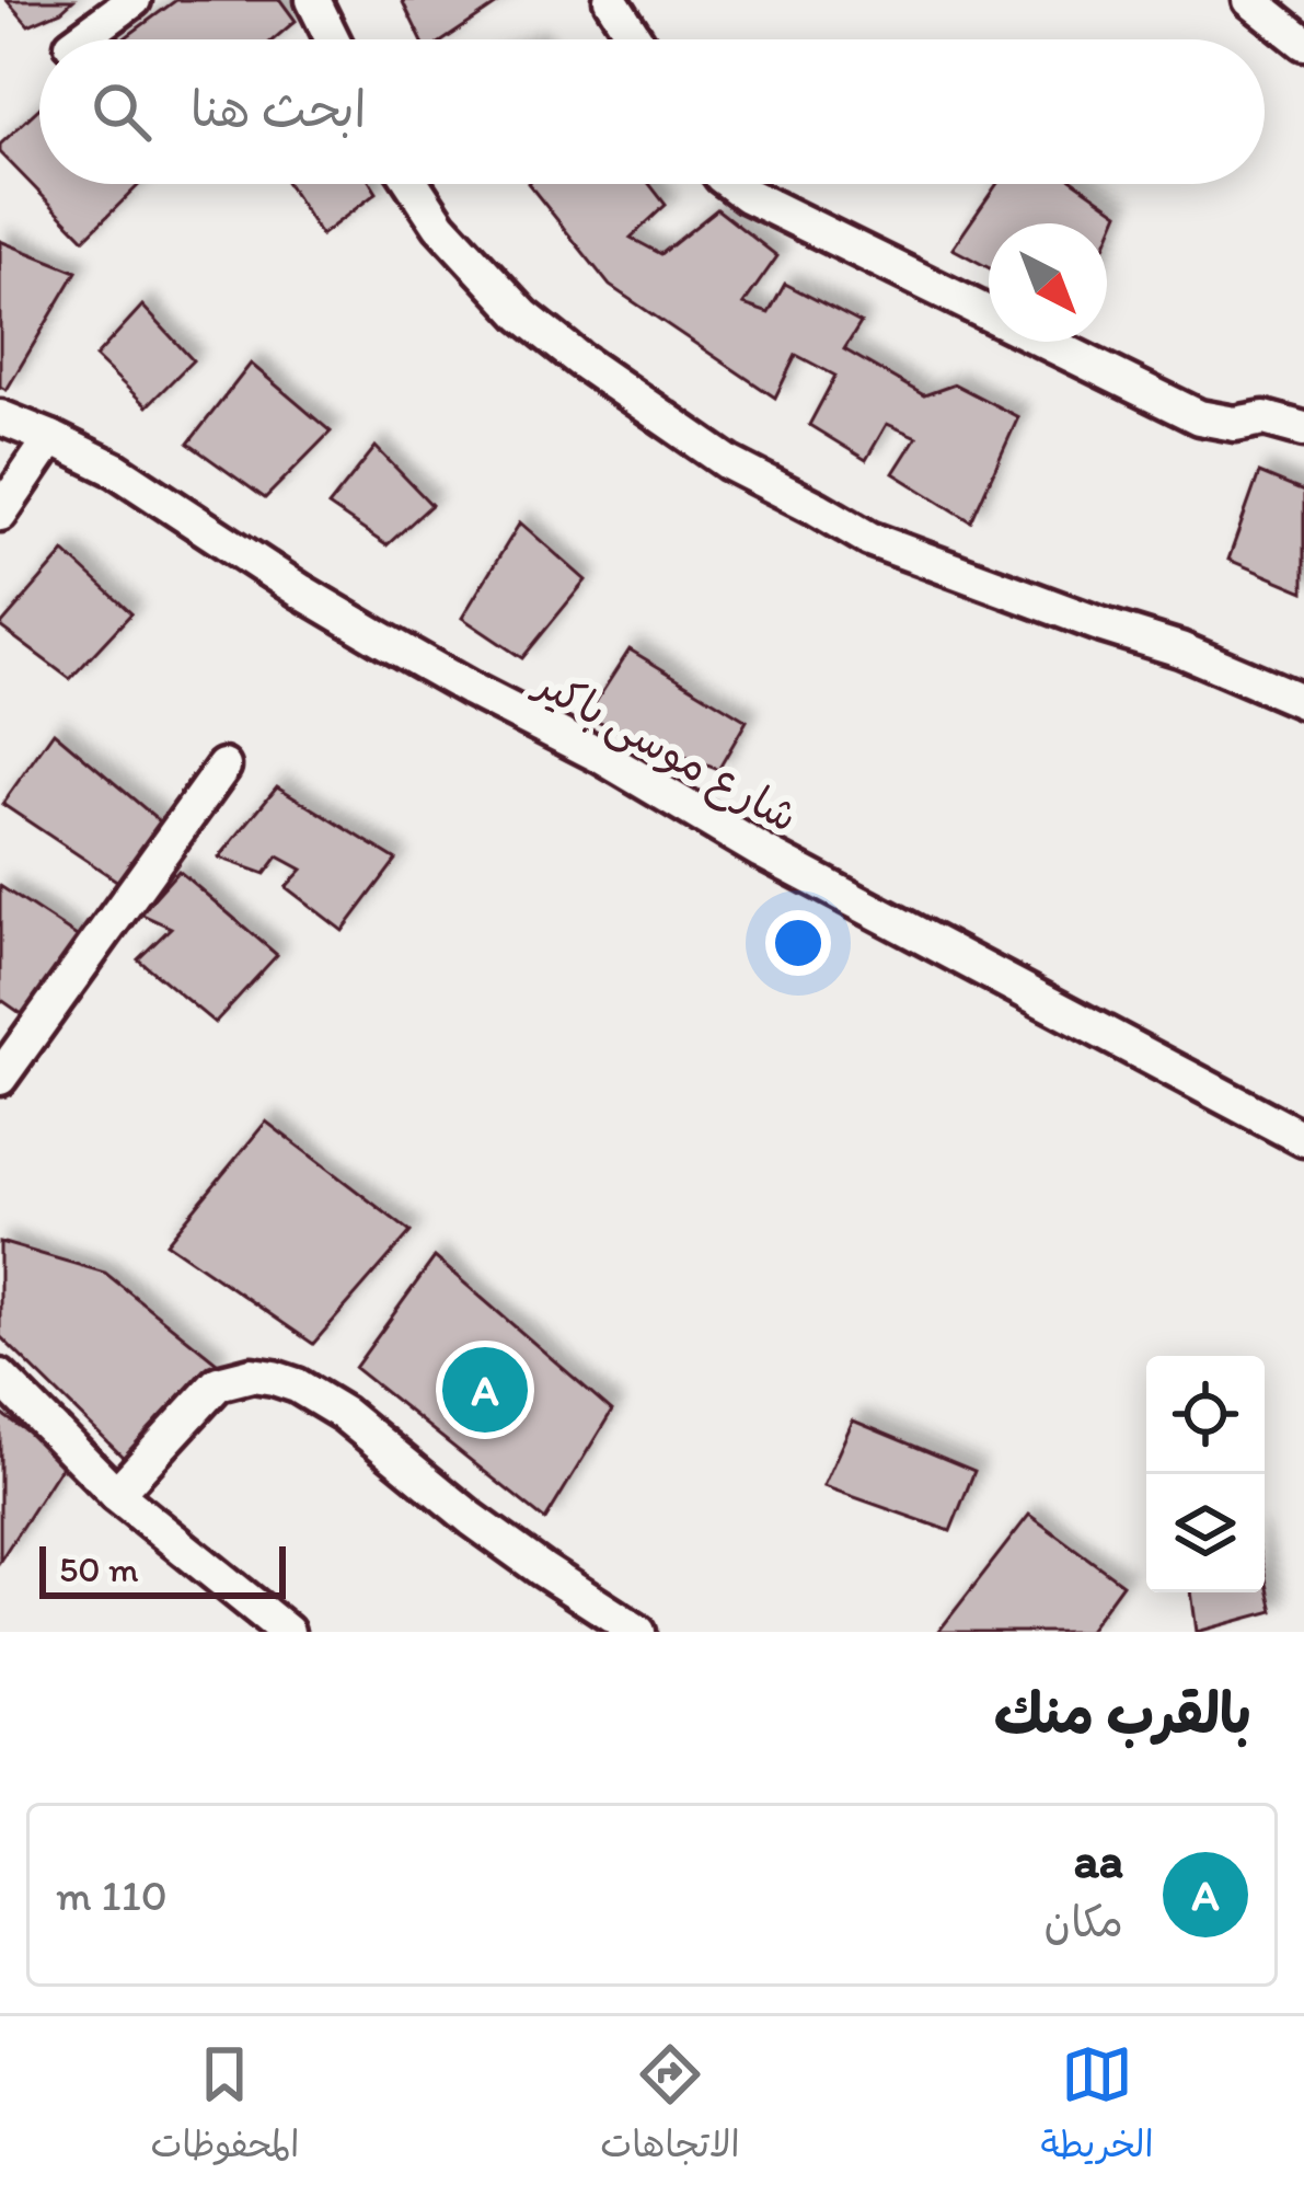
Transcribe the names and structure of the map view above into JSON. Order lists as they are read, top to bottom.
{
  "streets": {
    "street": ["شارع موسى باكير"]
  },
  "scale_bar": "50 m",
  "north": "bottom right",
  "page": {
    "search": "ابحث هنا",
    "pins": "A",
    "scale": "50 m",
    "heading": "بالقرب منك",
    "list": [
      {
        "mark": "A",
        "name": "aa",
        "note": "مكان",
        "value": "110 m"
      }
    ],
    "nav": ["الخريطة", "الاتجاهات", "المحفوظات"]
  }
}
